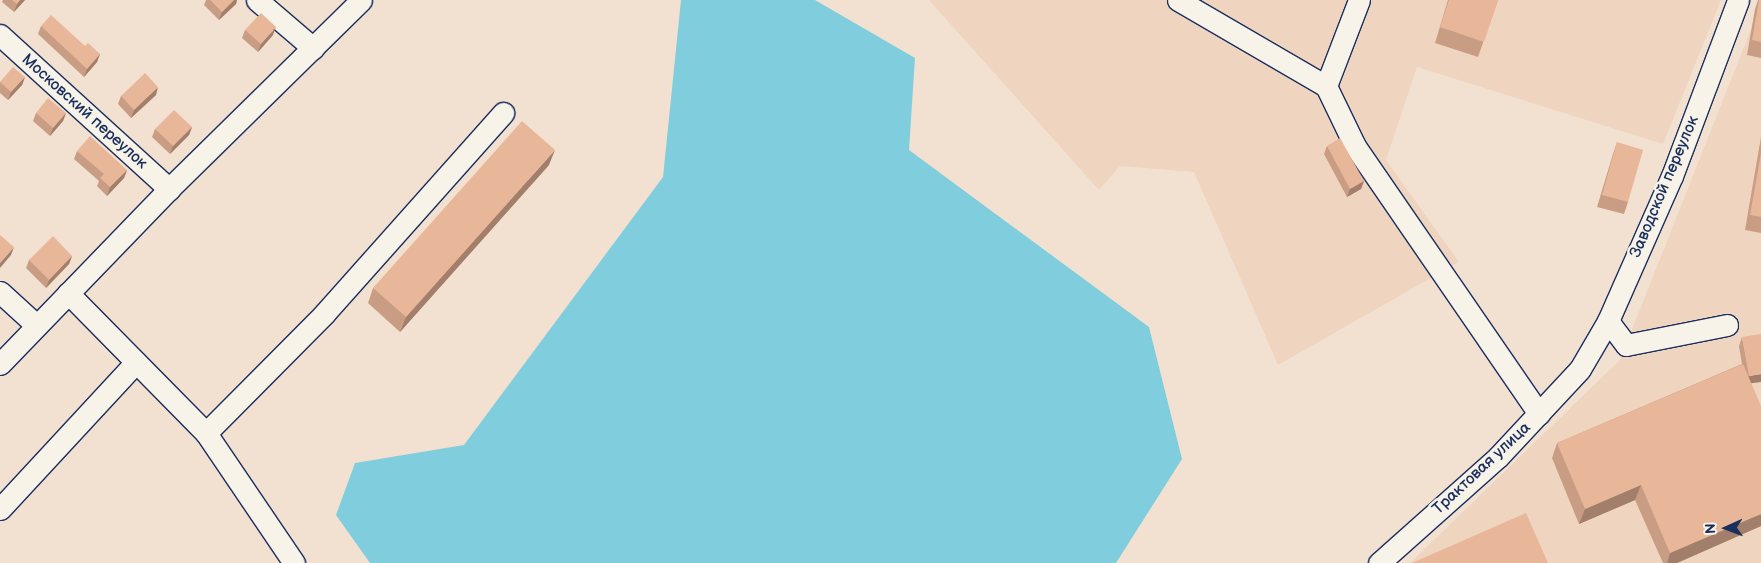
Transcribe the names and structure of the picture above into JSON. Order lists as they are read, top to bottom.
{
  "streets": {
    "street": ["Московский переулок", "Заводской переулок", "Трактовая улица"]
  },
  "crossings": [
    ["Заводской переулок", "Трактовая улица"]
  ],
  "north": "left"
}
